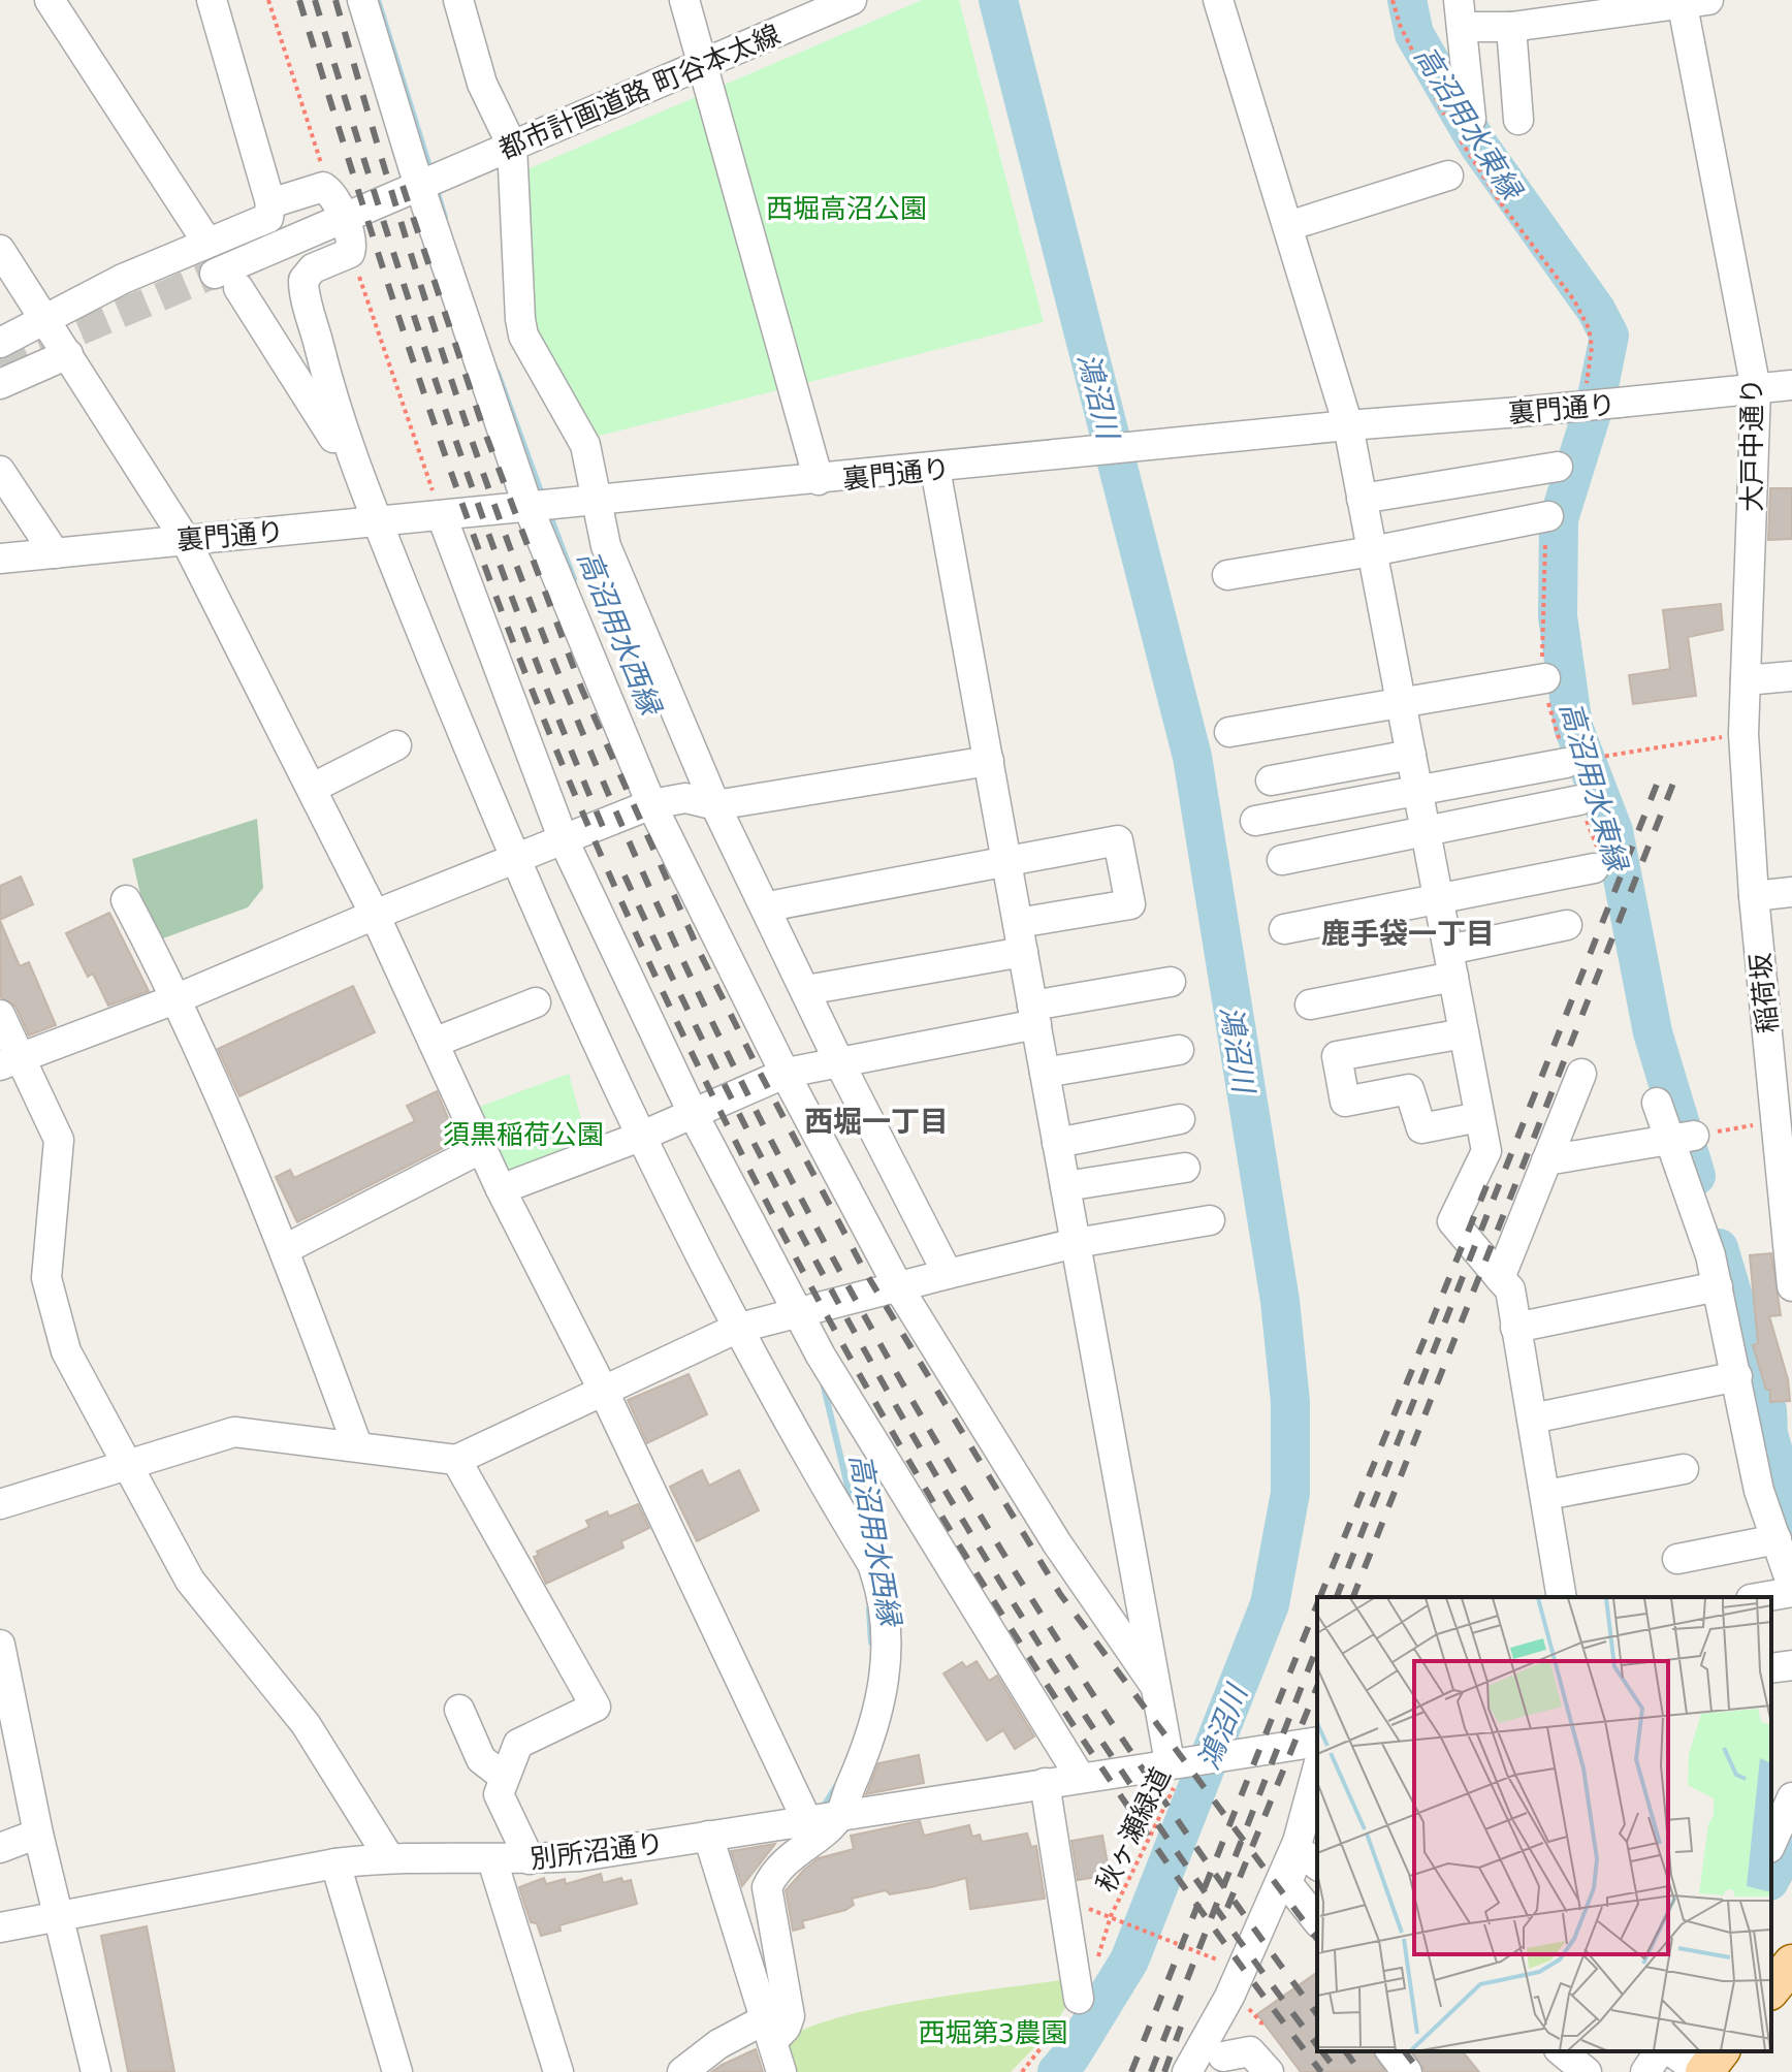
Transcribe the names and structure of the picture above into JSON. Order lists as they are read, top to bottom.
{
  "streets": {
    "street": [
      "都市計画道路 町谷本太線",
      "裏門通り",
      "大戸中通り",
      "稲荷坂",
      "別所沼通り"
    ],
    "path": ["秋ヶ瀬緑道"]
  },
  "crossings": [
    ["裏門通り", "大戸中通り"],
    ["大戸中通り", "稲荷坂"],
    ["秋ヶ瀬緑道", "別所沼通り"]
  ],
  "districts": ["鹿手袋一丁目", "西堀一丁目"],
  "water": ["高沼用水東縁", "鴻沼川", "高沼用水西縁"],
  "parks": ["西堀高沼公園", "須黒稲荷公園", "西堀第3農園"]
}
